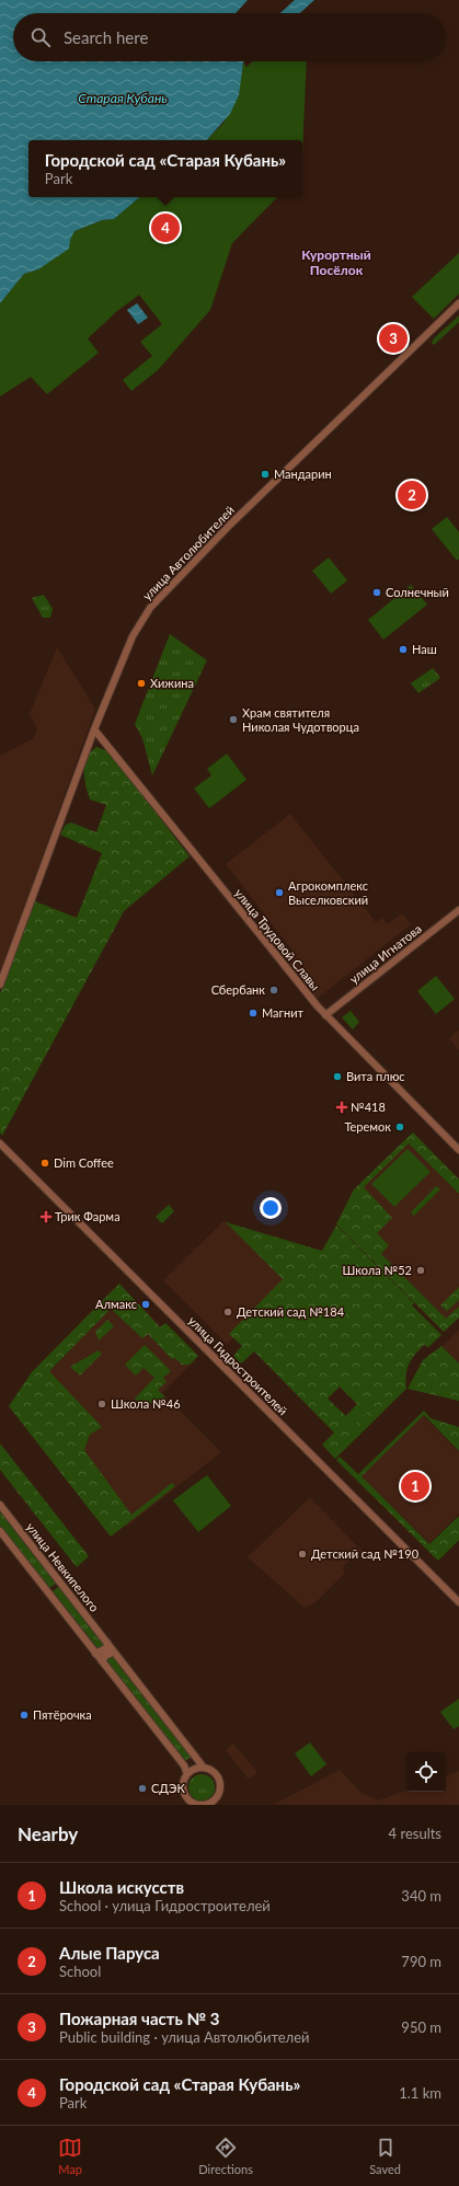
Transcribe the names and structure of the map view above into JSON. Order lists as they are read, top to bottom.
{
  "streets": {
    "street": [
      "улица Автолюбителей",
      "улица Трудовой Славы",
      "улица Игнатова",
      "улица Гидростроителей",
      "улица Невкипелого"
    ]
  },
  "crossings": [
    ["улица Автолюбителей", "улица Трудовой Славы"],
    ["улица Трудовой Славы", "улица Игнатова"]
  ],
  "districts": ["Курортный Посёлок"],
  "water": ["Старая Кубань"],
  "places": {
    "other": [
      "Мандарин",
      "Солнечный",
      "Наш",
      "Хижина",
      "Храм святителя Николая Чудотворца",
      "Агрокомплекс Выселковский",
      "Сбербанк",
      "Магнит",
      "Вита плюс",
      "Теремок",
      "Dim Coffee",
      "Школа №52",
      "Алмакс",
      "Детский сад №184",
      "Школа №46",
      "Детский сад №190",
      "Пятёрочка",
      "СДЭК"
    ],
    "health": ["№418", "Трик Фарма"]
  },
  "page": {
    "search": "Search here",
    "popup": ["Городской сад «Старая Кубань»", "Park"],
    "pins": [
      "4",
      "3",
      "2",
      "1"
    ],
    "heading": ["Nearby", "4 results"],
    "list": [
      {
        "mark": "1",
        "name": "Школа искусств",
        "note": "School · улица Гидростроителей",
        "value": "340 m"
      },
      {
        "mark": "2",
        "name": "Алые Паруса",
        "note": "School",
        "value": "790 m"
      },
      {
        "mark": "3",
        "name": "Пожарная часть № 3",
        "note": "Public building · улица Автолюбителей",
        "value": "950 m"
      },
      {
        "mark": "4",
        "name": "Городской сад «Старая Кубань»",
        "note": "Park",
        "value": "1.1 km"
      }
    ],
    "nav": ["Map", "Directions", "Saved"]
  }
}
